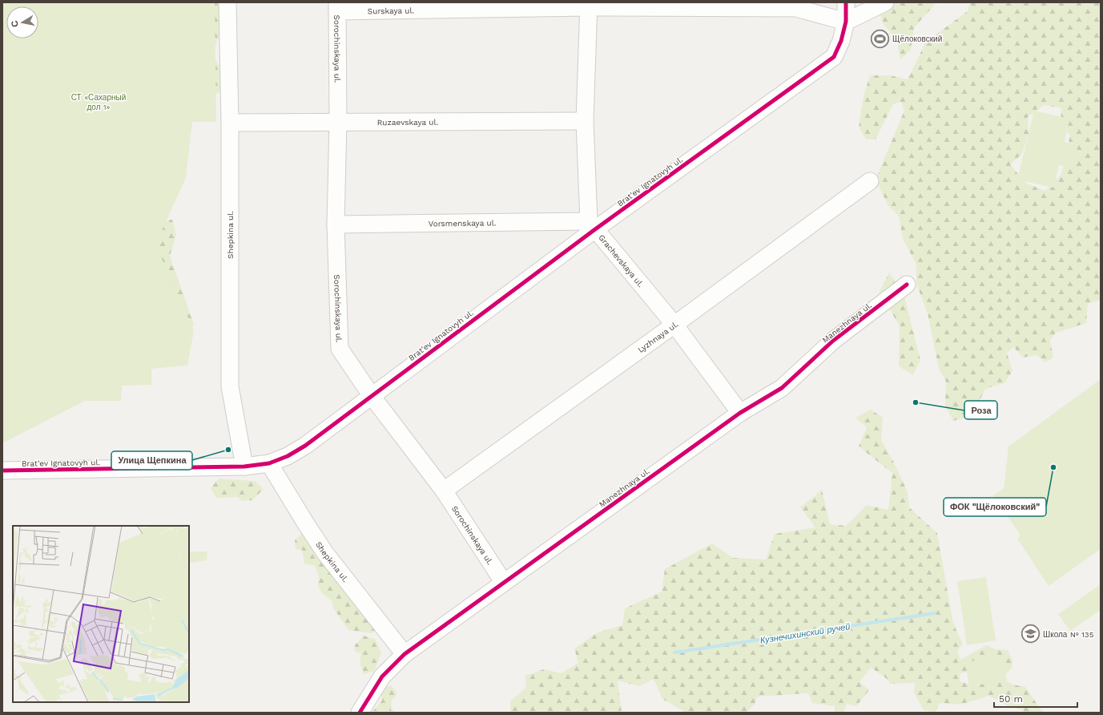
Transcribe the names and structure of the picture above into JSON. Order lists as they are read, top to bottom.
{
  "streets": {
    "street": [
      "Surskaya ul.",
      "Sorochinskaya ul.",
      "Ruzaevskaya ul.",
      "Brat'ev Ignatovyh ul.",
      "Vorsmenskaya ul.",
      "Shepkina ul.",
      "Grachevskaya ul.",
      "Manezhnaya ul.",
      "Lyzhnaya ul."
    ]
  },
  "crossings": [
    ["Surskaya ul.", "Sorochinskaya ul."],
    ["Surskaya ul.", "Brat'ev Ignatovyh ul."],
    ["Sorochinskaya ul.", "Ruzaevskaya ul."],
    ["Sorochinskaya ul.", "Brat'ev Ignatovyh ul."],
    ["Sorochinskaya ul.", "Vorsmenskaya ul."],
    ["Sorochinskaya ul.", "Manezhnaya ul."],
    ["Sorochinskaya ul.", "Lyzhnaya ul."],
    ["Ruzaevskaya ul.", "Shepkina ul."],
    ["Brat'ev Ignatovyh ul.", "Vorsmenskaya ul."],
    ["Brat'ev Ignatovyh ul.", "Shepkina ul."],
    ["Brat'ev Ignatovyh ul.", "Grachevskaya ul."],
    ["Vorsmenskaya ul.", "Grachevskaya ul."],
    ["Shepkina ul.", "Manezhnaya ul."],
    ["Grachevskaya ul.", "Manezhnaya ul."],
    ["Grachevskaya ul.", "Lyzhnaya ul."]
  ],
  "water": ["Кузнечихинский ручей"],
  "parks": ["СТ «Сахарный дол 1»"],
  "places": {
    "sports": ["Щёлоковский"],
    "other": ["Роза", "Улица Щепкина", "ФОК \"Щёлоковский\""],
    "school or university": ["Школа № 135"]
  },
  "scale_bar": "50 m",
  "north": "left"
}
